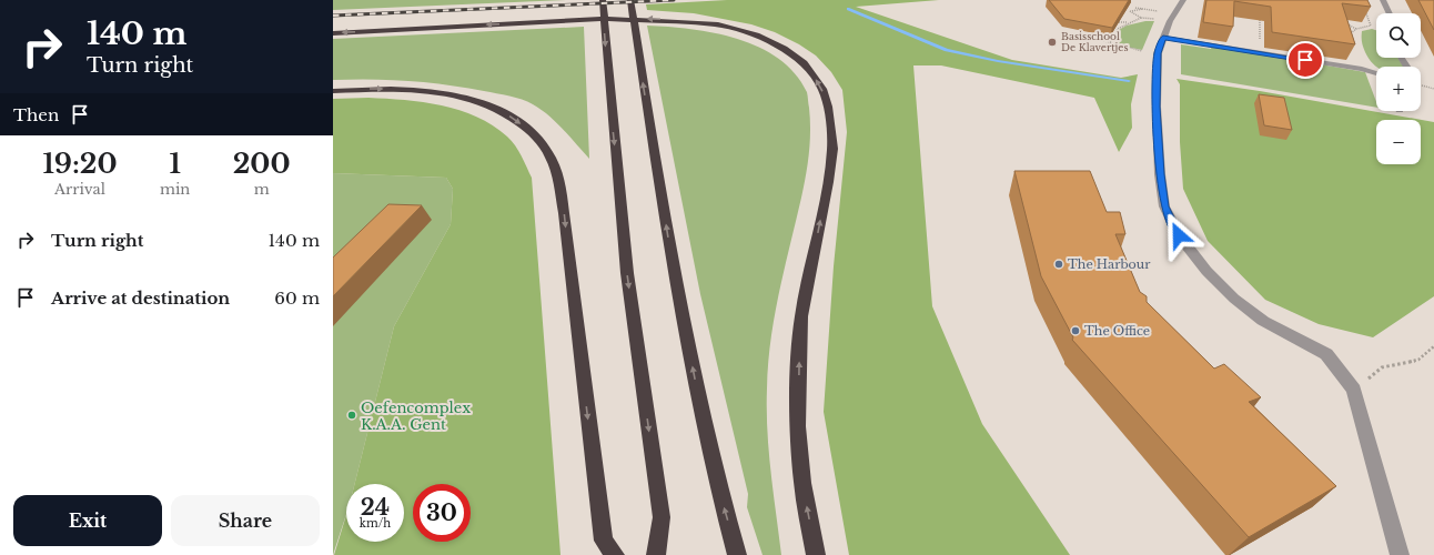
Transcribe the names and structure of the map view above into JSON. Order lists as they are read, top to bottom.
{
  "places": [
    "Basisschool De Klavertjes",
    "The Harbour",
    "The Office",
    "Oefencomplex K.A.A. Gent"
  ],
  "page": {
    "turn": ["140 m", "Turn right"],
    "map_buttons": ["+", "−"],
    "then": "Then",
    "eta": [
      "19:20",
      "Arrival",
      "1",
      "min",
      "200",
      "m"
    ],
    "list": [
      {
        "name": "Turn right",
        "value": "140 m"
      },
      {
        "name": "Arrive at destination",
        "value": "60 m"
      }
    ],
    "speed": "24 km/h",
    "limit": "30",
    "buttons": ["Exit", "Share"]
  }
}
